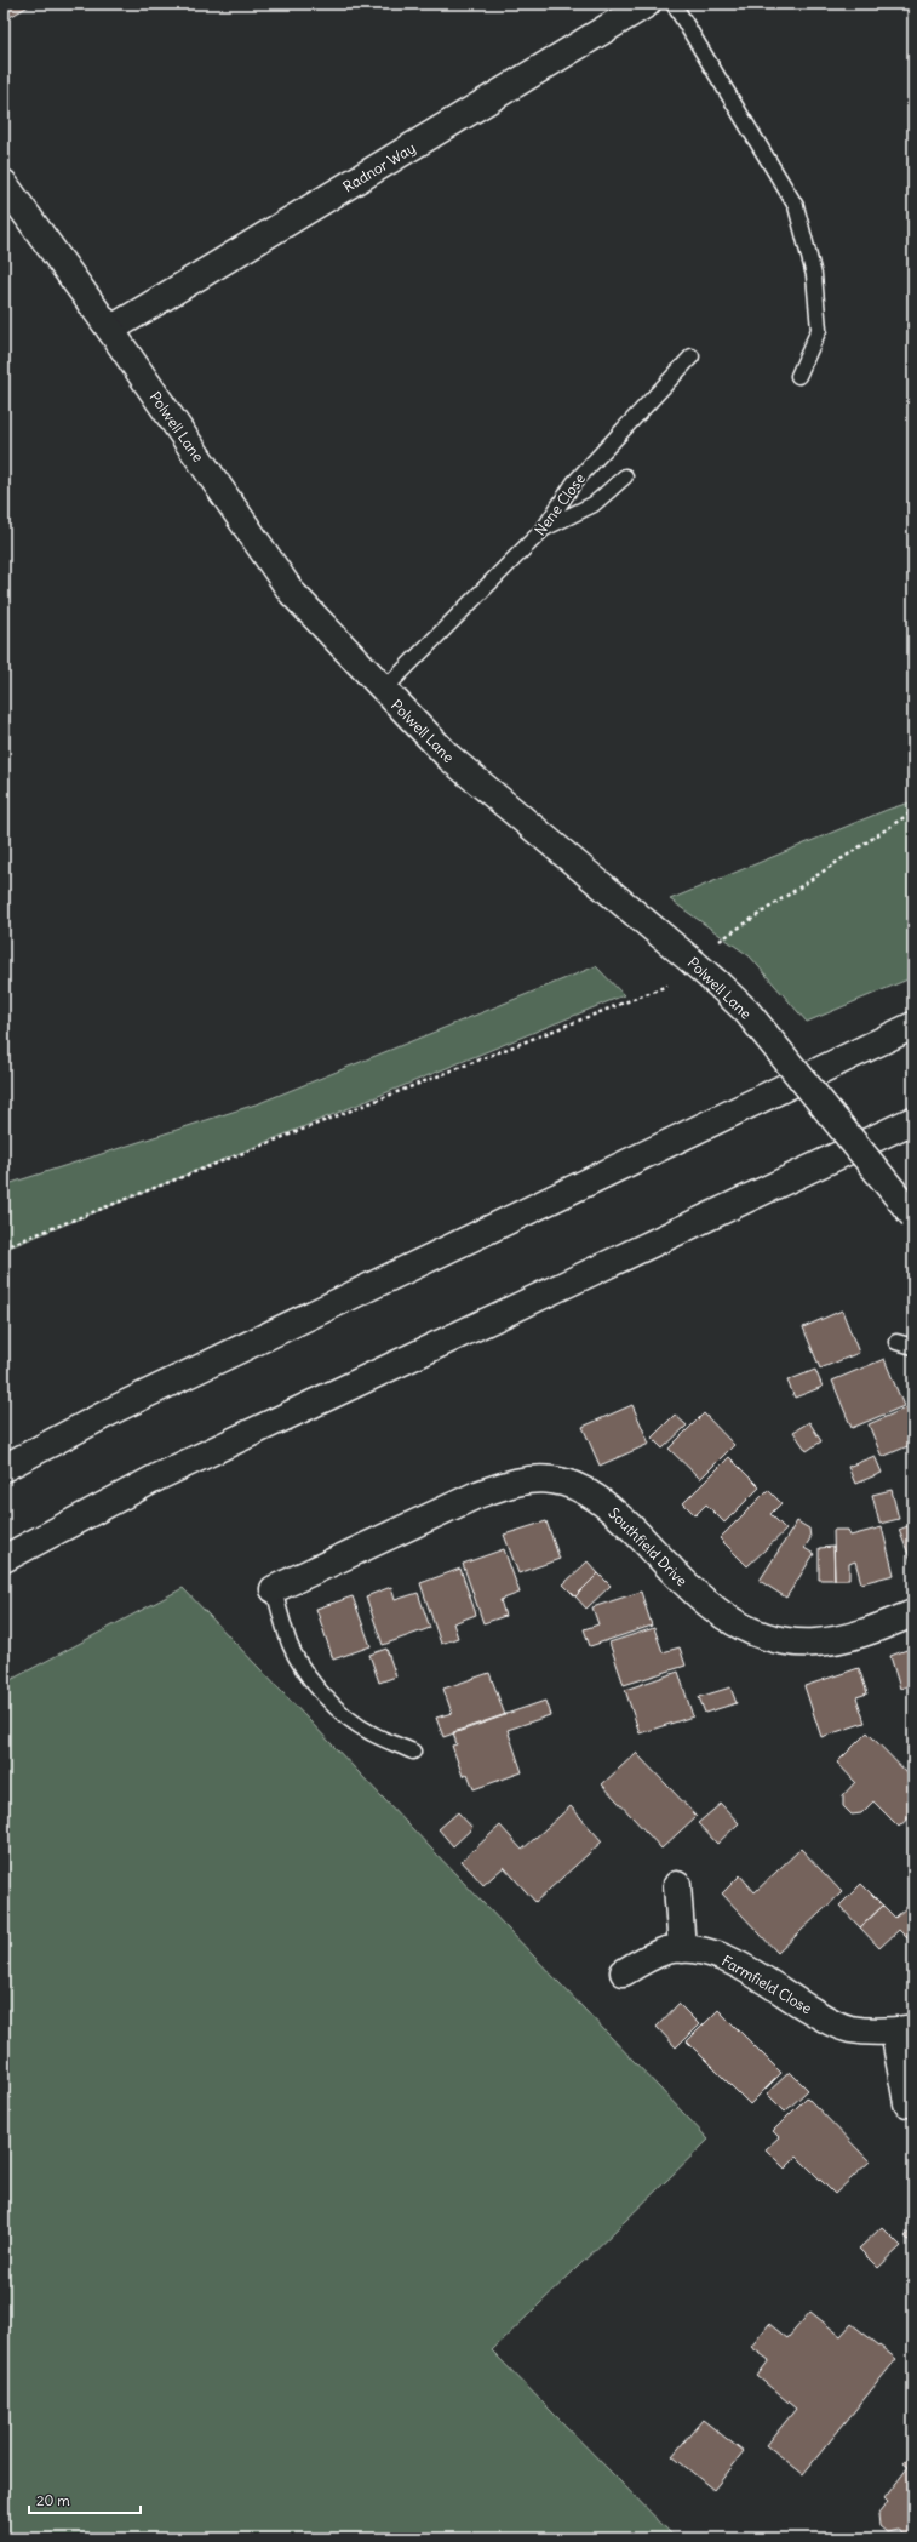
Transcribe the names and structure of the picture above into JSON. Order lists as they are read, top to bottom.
{
  "streets": {
    "main road": [
      "Radnor Way",
      "Polwell Lane",
      "Southfield Drive",
      "Farmfield Close"
    ],
    "lane": ["Nene Close"]
  },
  "crossings": [
    ["Radnor Way", "Polwell Lane"],
    ["Polwell Lane", "Nene Close"]
  ],
  "scale_bar": "20 m"
}
